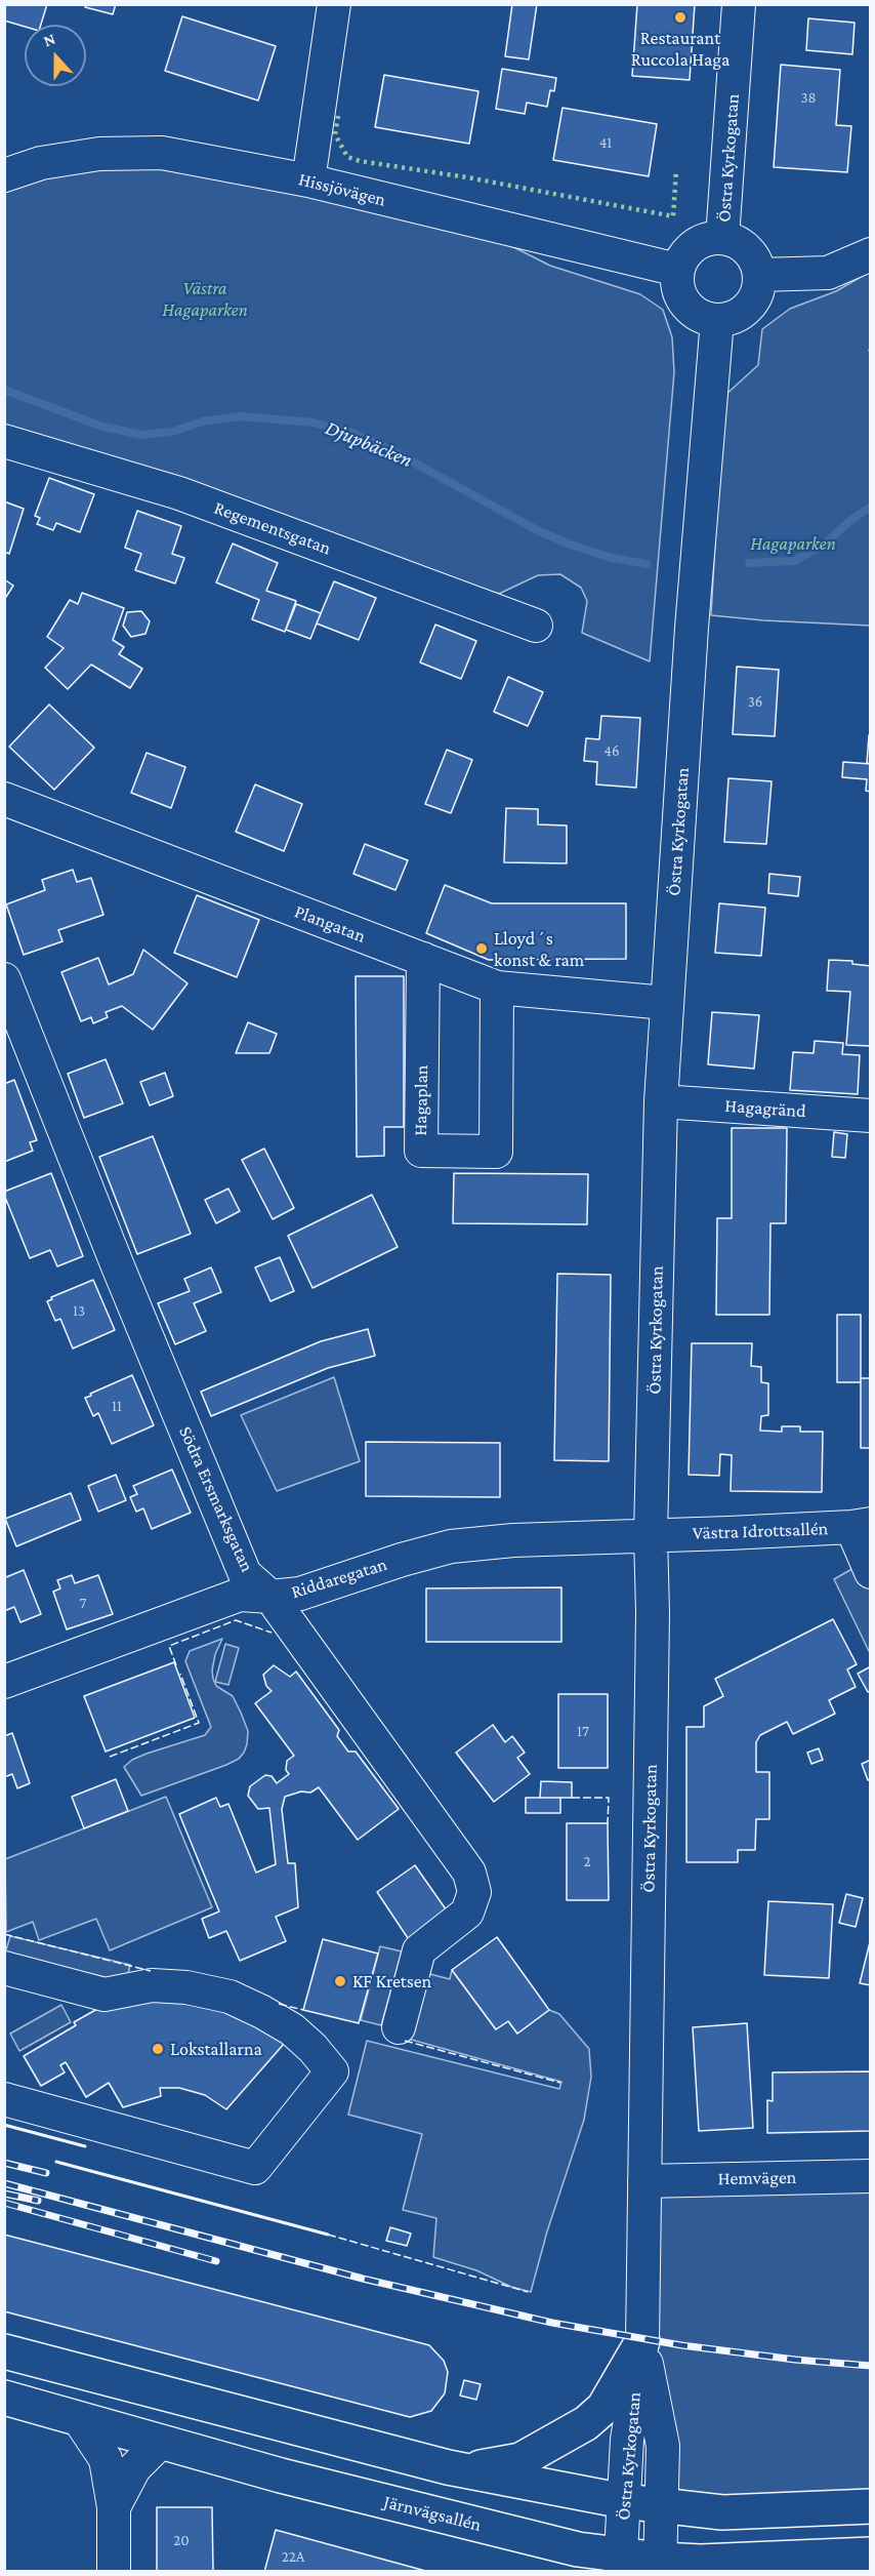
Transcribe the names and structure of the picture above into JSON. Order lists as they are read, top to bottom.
{
  "streets": {
    "main road": ["Järnvägsallén"],
    "street": [
      "Östra Kyrkogatan",
      "Hissjövägen",
      "Regementsgatan",
      "Plangatan",
      "Hagaplan",
      "Hagagränd",
      "Södra Ersmarksgatan",
      "Västra Idrottsallén",
      "Riddaregatan",
      "Hemvägen"
    ]
  },
  "crossings": [
    ["Östra Kyrkogatan", "Hissjövägen"],
    ["Östra Kyrkogatan", "Plangatan"],
    ["Östra Kyrkogatan", "Hagagränd"],
    ["Östra Kyrkogatan", "Västra Idrottsallén"],
    ["Östra Kyrkogatan", "Riddaregatan"],
    ["Östra Kyrkogatan", "Hemvägen"],
    ["Östra Kyrkogatan", "Järnvägsallén"],
    ["Plangatan", "Hagaplan"],
    ["Södra Ersmarksgatan", "Riddaregatan"],
    ["Västra Idrottsallén", "Riddaregatan"]
  ],
  "water": ["Djupbäcken"],
  "parks": ["Västra Hagaparken", "Hagaparken"],
  "places": [
    "Restaurant Ruccola Haga",
    "Lloyd´s konst & ram",
    "KF Kretsen",
    "Lokstallarna"
  ],
  "house_numbers": [
    "38",
    "41",
    "36",
    "46",
    "13",
    "11",
    "7",
    "17",
    "2",
    "20",
    "22A"
  ],
  "north": "top"
}
